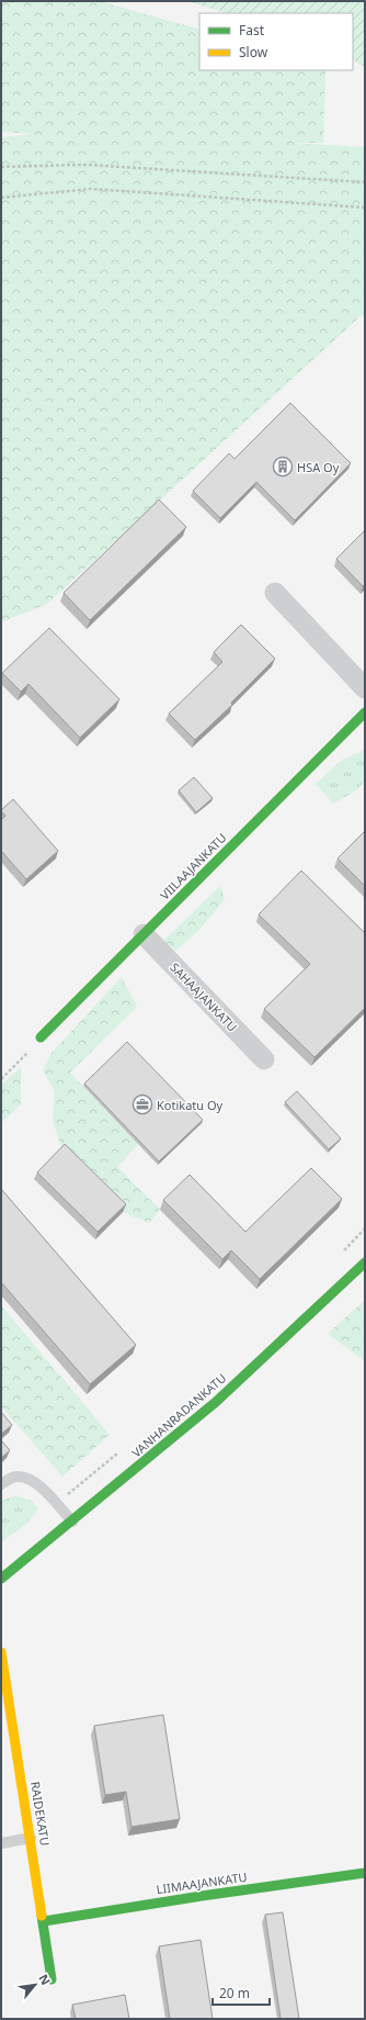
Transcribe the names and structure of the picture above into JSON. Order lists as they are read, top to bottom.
{
  "streets": {
    "street": [
      "VIILAAJANKATU",
      "SAHAAJANKATU",
      "VANHANRADANKATU",
      "RAIDEKATU",
      "LIIMAAJANKATU"
    ]
  },
  "crossings": [
    ["VIILAAJANKATU", "SAHAAJANKATU"],
    ["RAIDEKATU", "LIIMAAJANKATU"]
  ],
  "places": {
    "building": ["HSA Oy"],
    "office": ["Kotikatu Oy"]
  },
  "legend": ["Fast", "Slow"],
  "scale_bar": "20 m",
  "north": "top right"
}
